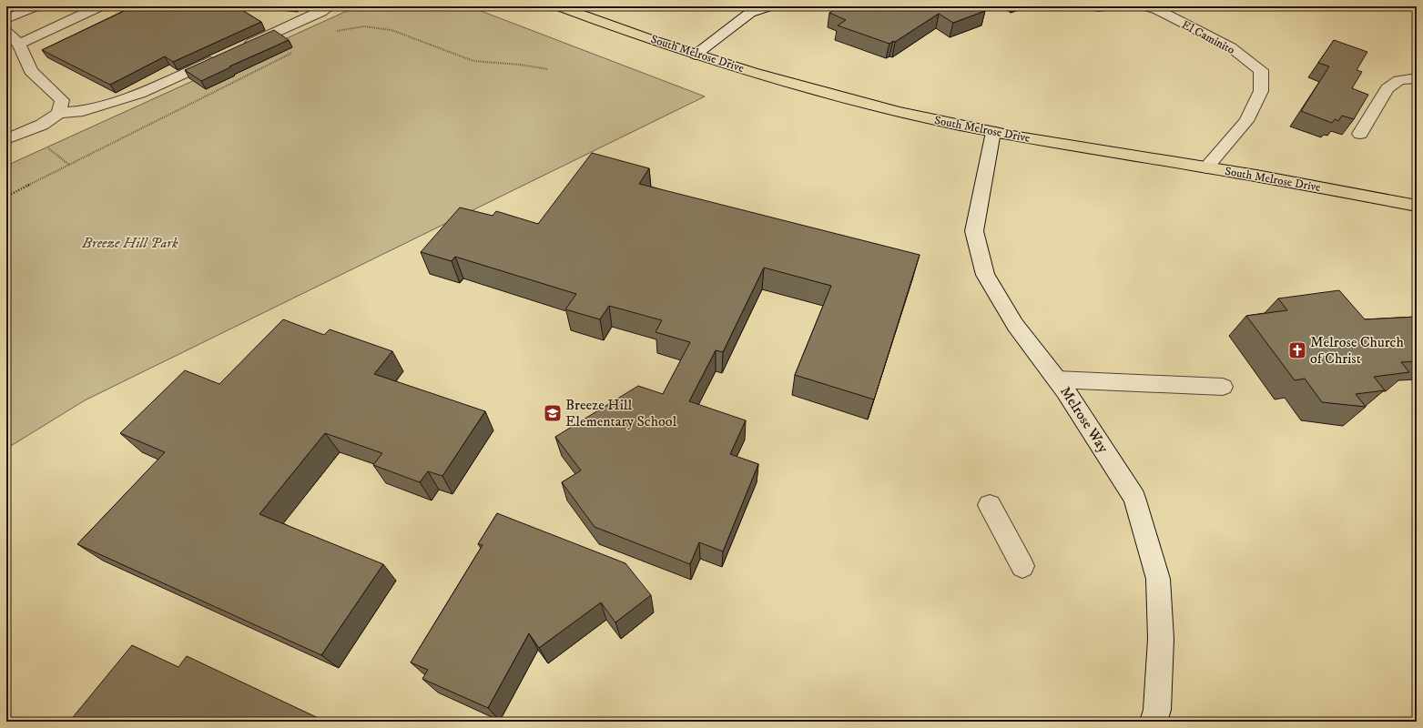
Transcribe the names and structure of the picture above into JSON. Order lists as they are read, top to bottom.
{
  "streets": {
    "main road": ["South Melrose Drive"],
    "street": ["El Caminito", "Melrose Way"]
  },
  "crossings": [
    ["El Caminito", "South Melrose Drive"],
    ["South Melrose Drive", "Melrose Way"]
  ],
  "parks": ["Breeze Hill Park"],
  "places": {
    "church": ["Melrose Church of Christ"],
    "school or university": ["Breeze Hill Elementary School"]
  }
}
